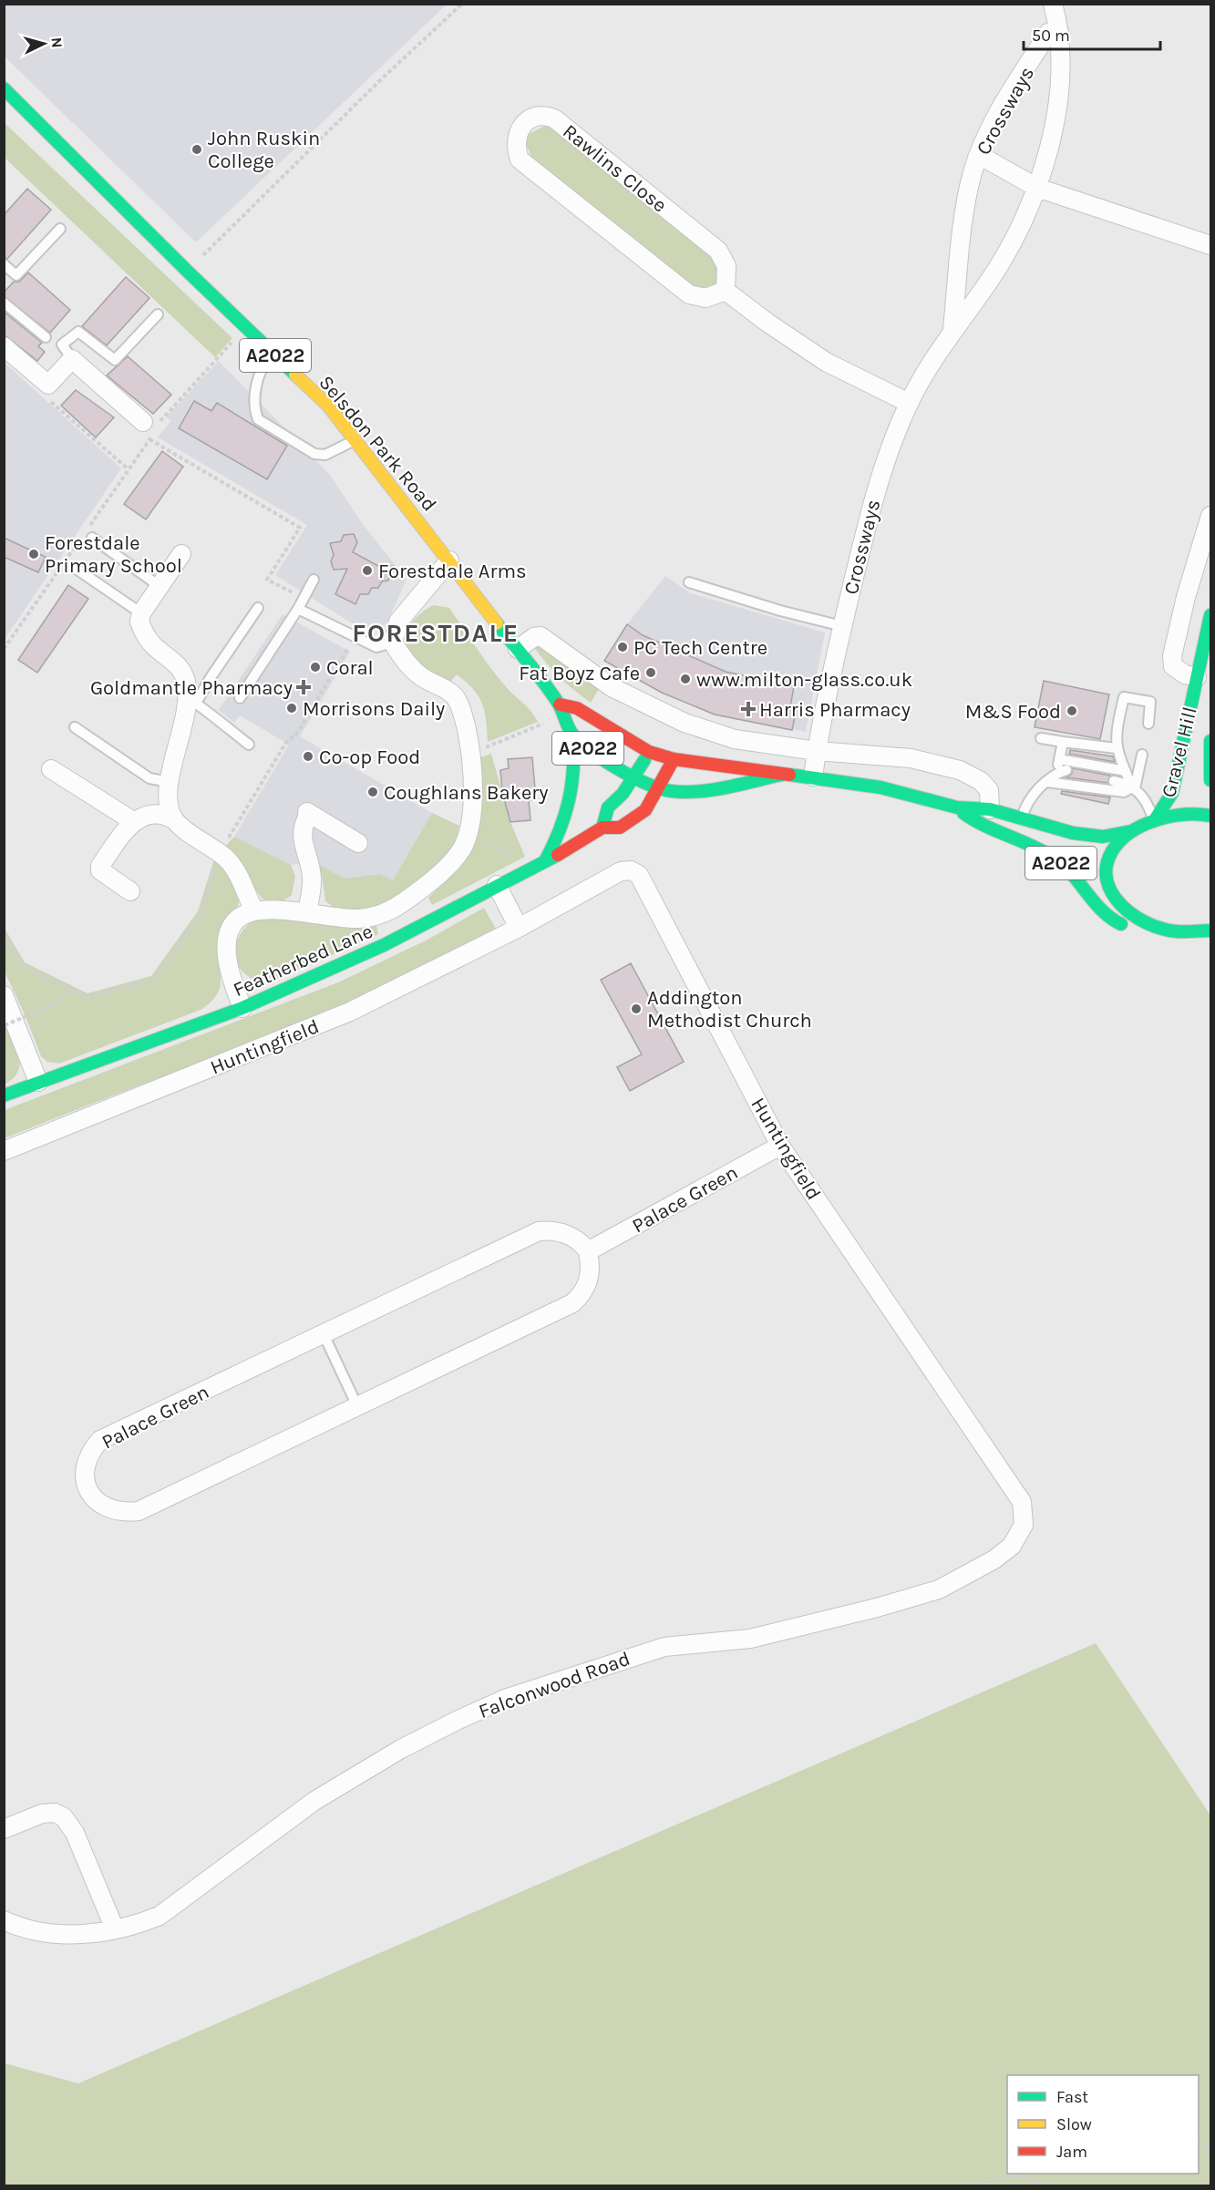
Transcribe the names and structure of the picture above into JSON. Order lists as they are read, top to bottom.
{
  "streets": {
    "main road": [
      "A2022",
      "Selsdon Park Road",
      "Gravel Hill",
      "Featherbed Lane"
    ],
    "street": [
      "Crossways",
      "Rawlins Close",
      "Huntingfield",
      "Palace Green",
      "Falconwood Road"
    ]
  },
  "crossings": [
    ["Crossways", "A2022"],
    ["A2022", "Selsdon Park Road"],
    ["A2022", "Featherbed Lane"],
    ["Huntingfield", "Palace Green"],
    ["Huntingfield", "Falconwood Road"]
  ],
  "districts": ["FORESTDALE"],
  "places": {
    "other": [
      "John Ruskin College",
      "Forestdale Primary School",
      "Forestdale Arms",
      "PC Tech Centre",
      "Coral",
      "Fat Boyz Cafe",
      "www.milton-glass.co.uk",
      "Morrisons Daily",
      "M&S Food",
      "Co-op Food",
      "Coughlans Bakery",
      "Addington Methodist Church"
    ],
    "health": ["Goldmantle Pharmacy", "Harris Pharmacy"]
  },
  "legend": ["Fast", "Slow", "Jam"],
  "scale_bar": "50 m",
  "north": "right"
}
